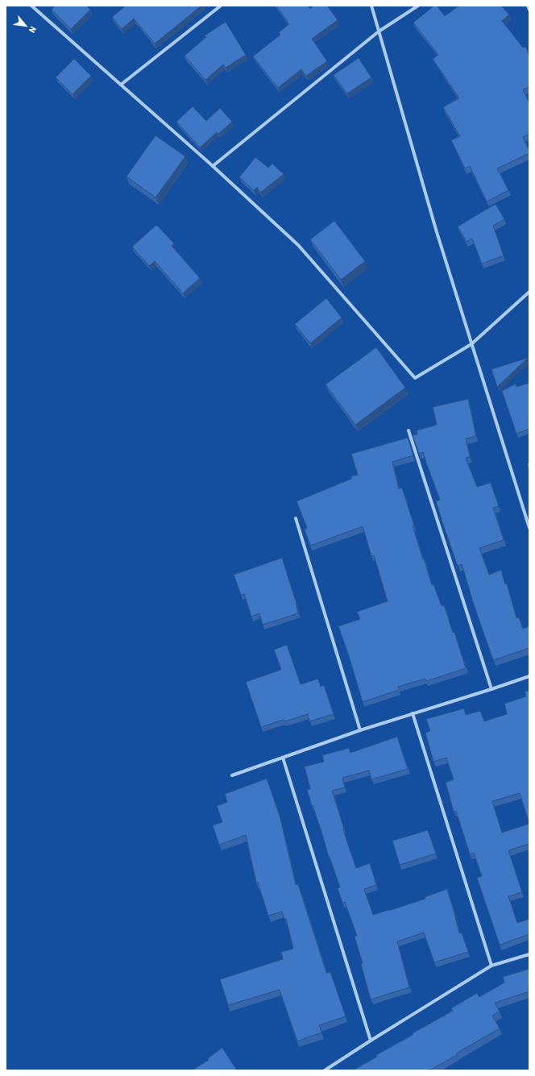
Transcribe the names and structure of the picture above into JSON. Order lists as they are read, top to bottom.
{
  "north": "bottom right"
}
